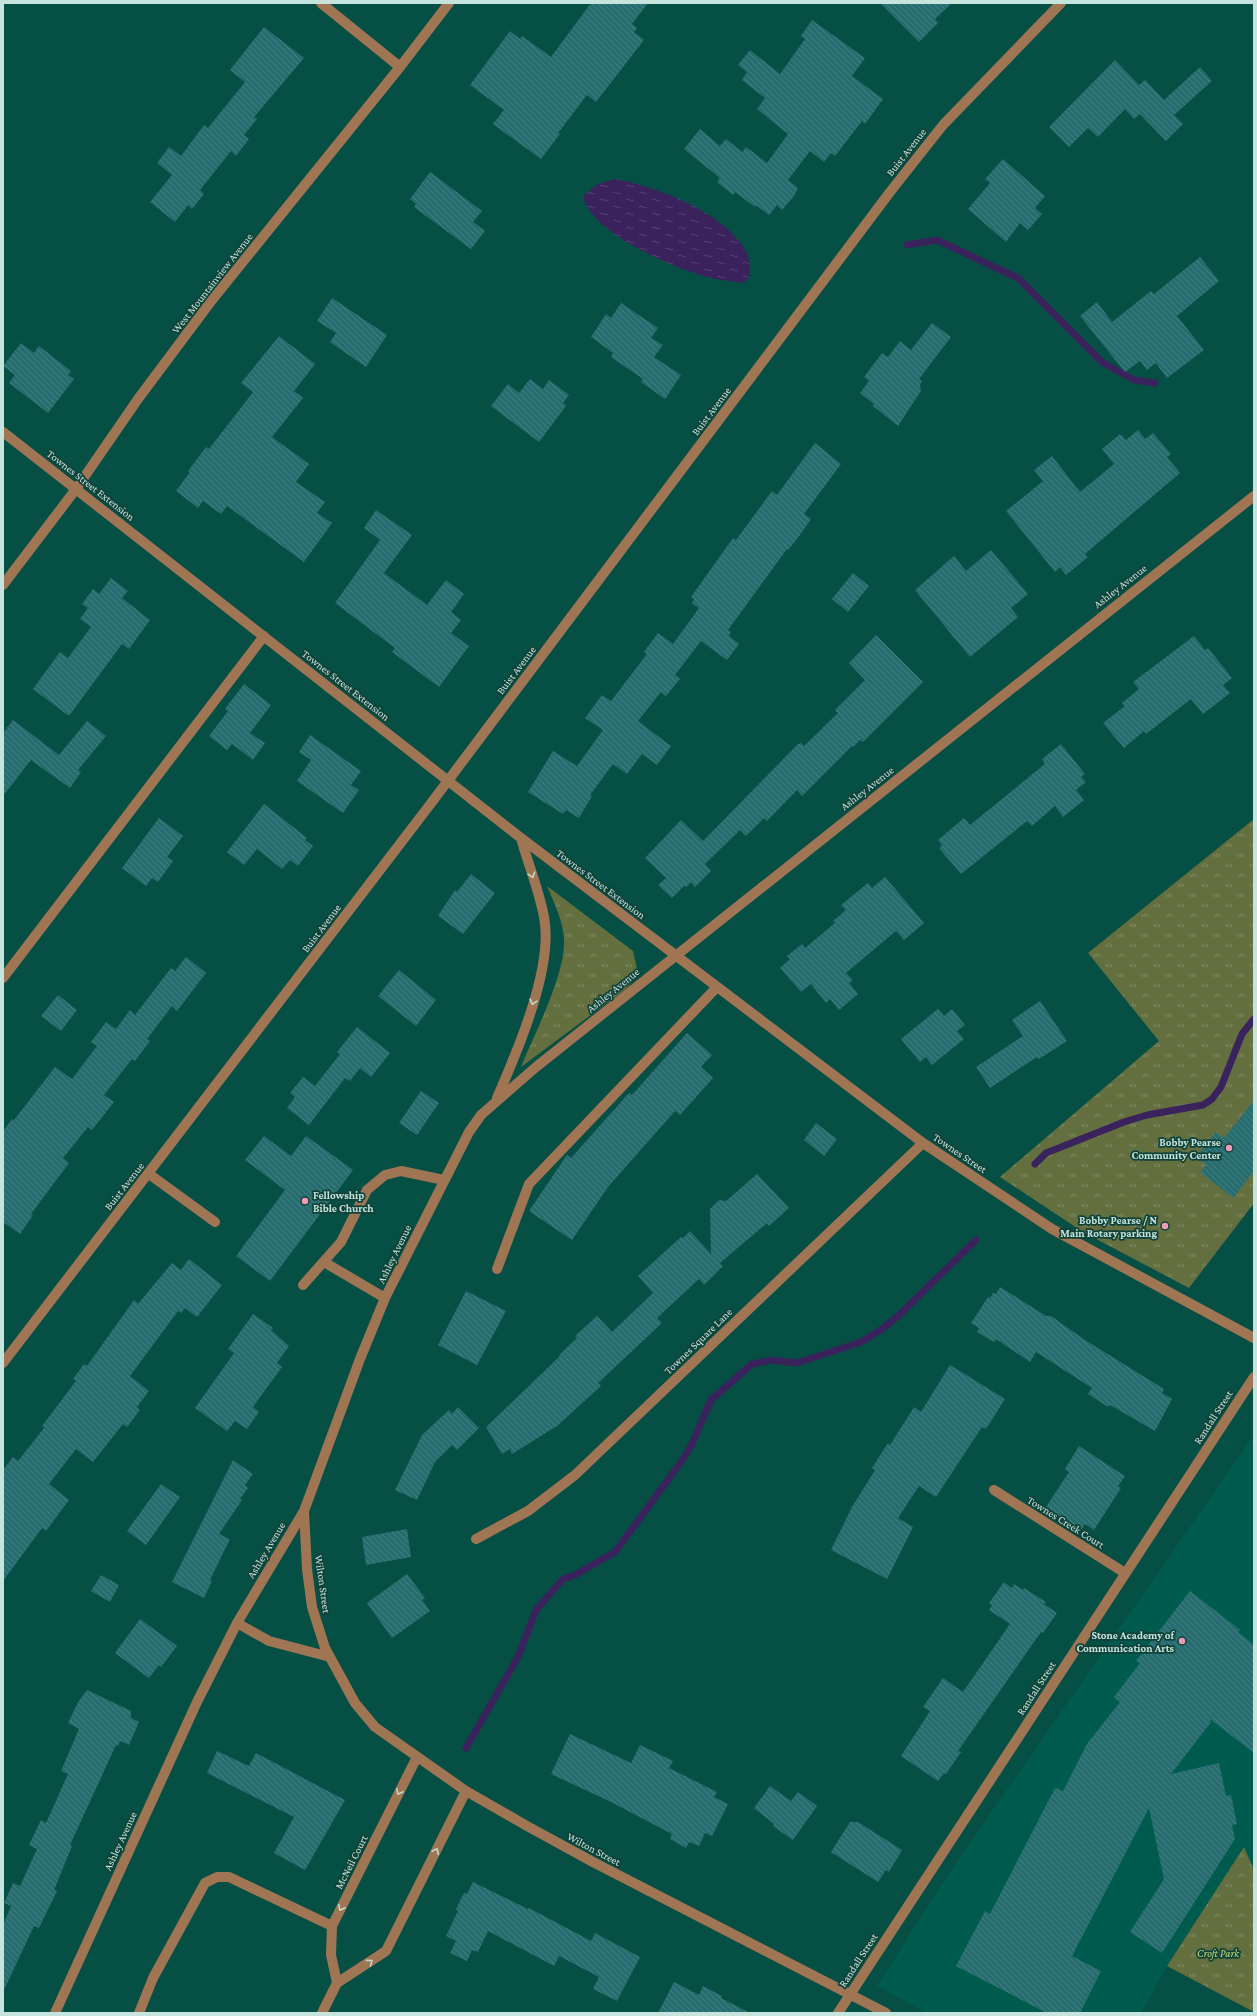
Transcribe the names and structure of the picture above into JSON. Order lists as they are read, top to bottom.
{
  "streets": {
    "street": [
      "Buist Avenue",
      "West Mountainview Avenue",
      "Townes Street Extension",
      "Ashley Avenue",
      "Townes Street",
      "Townes Square Lane",
      "Randall Street",
      "Townes Creek Court",
      "Wilton Street",
      "McNeil Court"
    ]
  },
  "crossings": [
    ["Buist Avenue", "Townes Street Extension"],
    ["West Mountainview Avenue", "Townes Street Extension"],
    ["Townes Street Extension", "Ashley Avenue"],
    ["Townes Street Extension", "Townes Street"],
    ["Ashley Avenue", "Townes Street"],
    ["Ashley Avenue", "Wilton Street"],
    ["Townes Street", "Townes Square Lane"],
    ["Randall Street", "Townes Creek Court"],
    ["Randall Street", "Wilton Street"],
    ["Wilton Street", "McNeil Court"]
  ],
  "parks": ["Croft Park"],
  "places": [
    "Bobby Pearse Community Center",
    "Fellowship Bible Church",
    "Bobby Pearse / N Main Rotary parking",
    "Stone Academy of Communication Arts"
  ]
}
